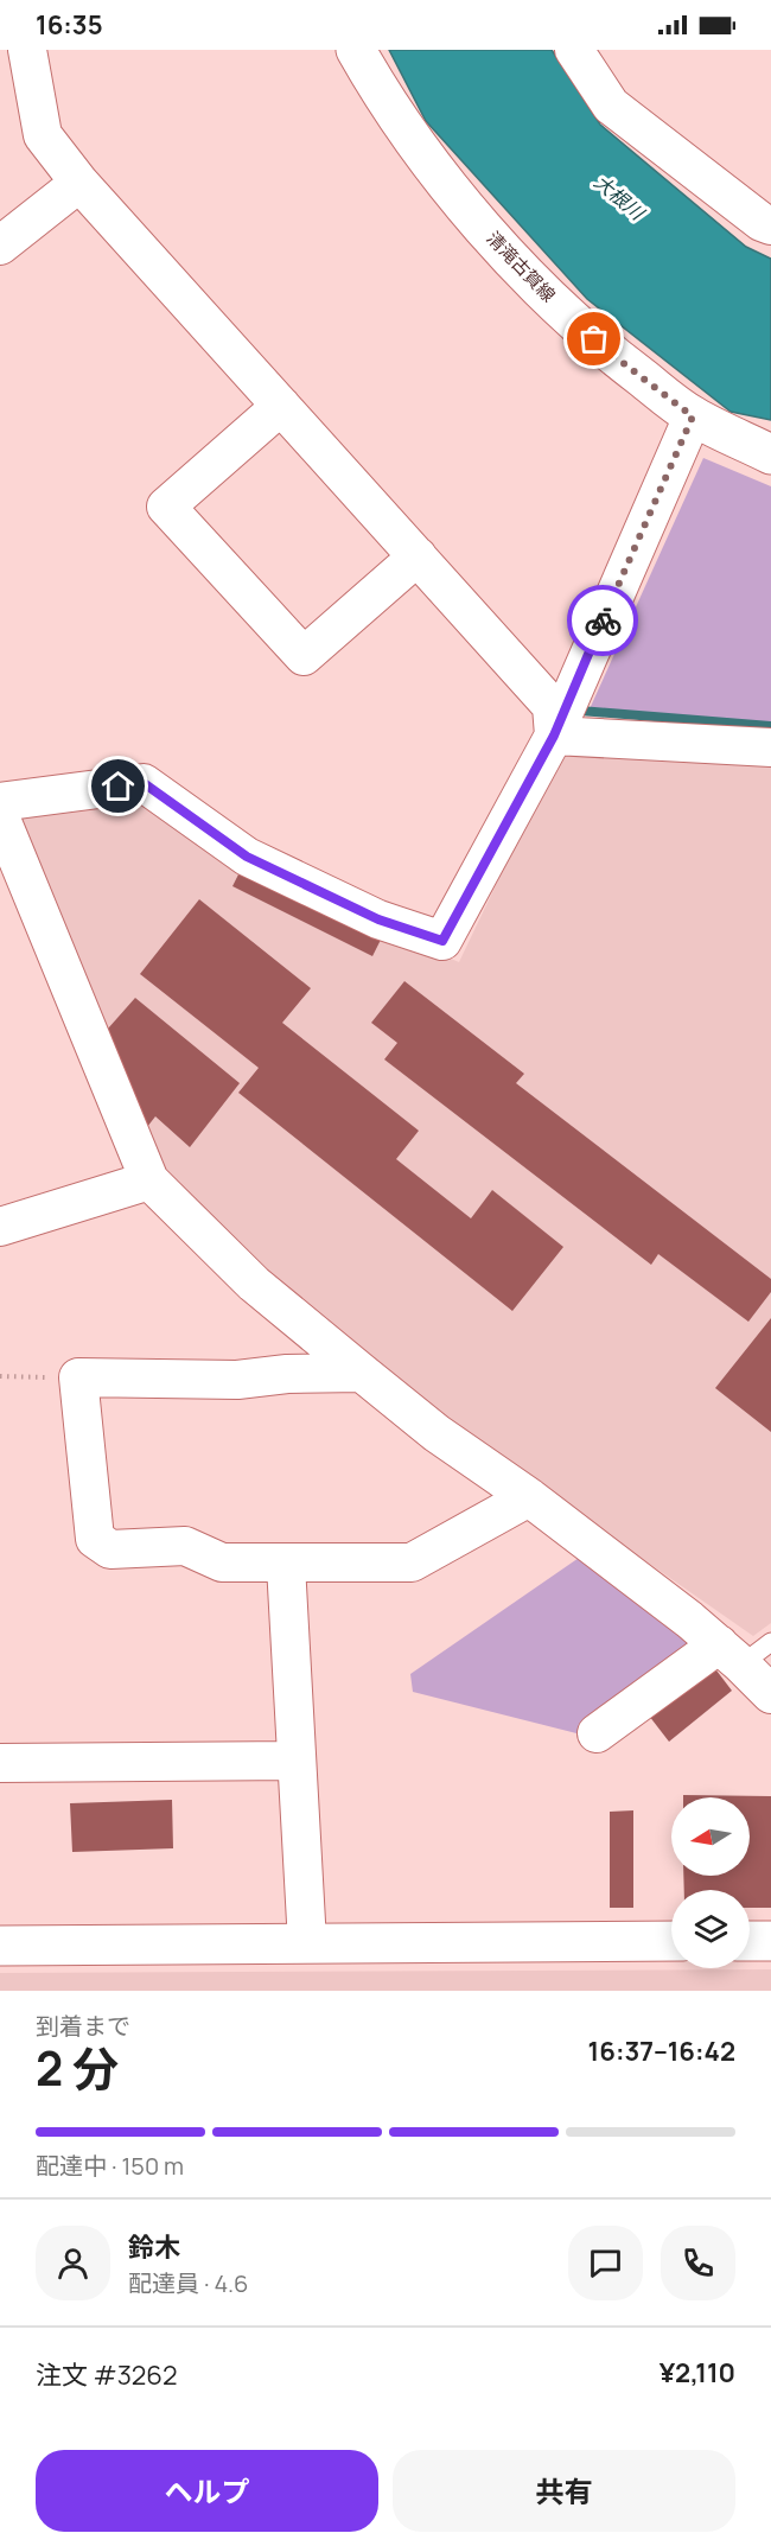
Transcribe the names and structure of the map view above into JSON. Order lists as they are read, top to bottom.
{
  "streets": {
    "street": ["清滝古賀線"]
  },
  "water": ["大根川"],
  "north": "left",
  "page": {
    "status": "16:35",
    "heading": ["2 分", "到着まで", "16:37–16:42"],
    "panel": [
      "鈴木",
      "配達員 · 4.6",
      "注文 #3262",
      "¥2,110"
    ],
    "bar": "配達中 · 150 m",
    "buttons": ["ヘルプ", "共有"]
  }
}
